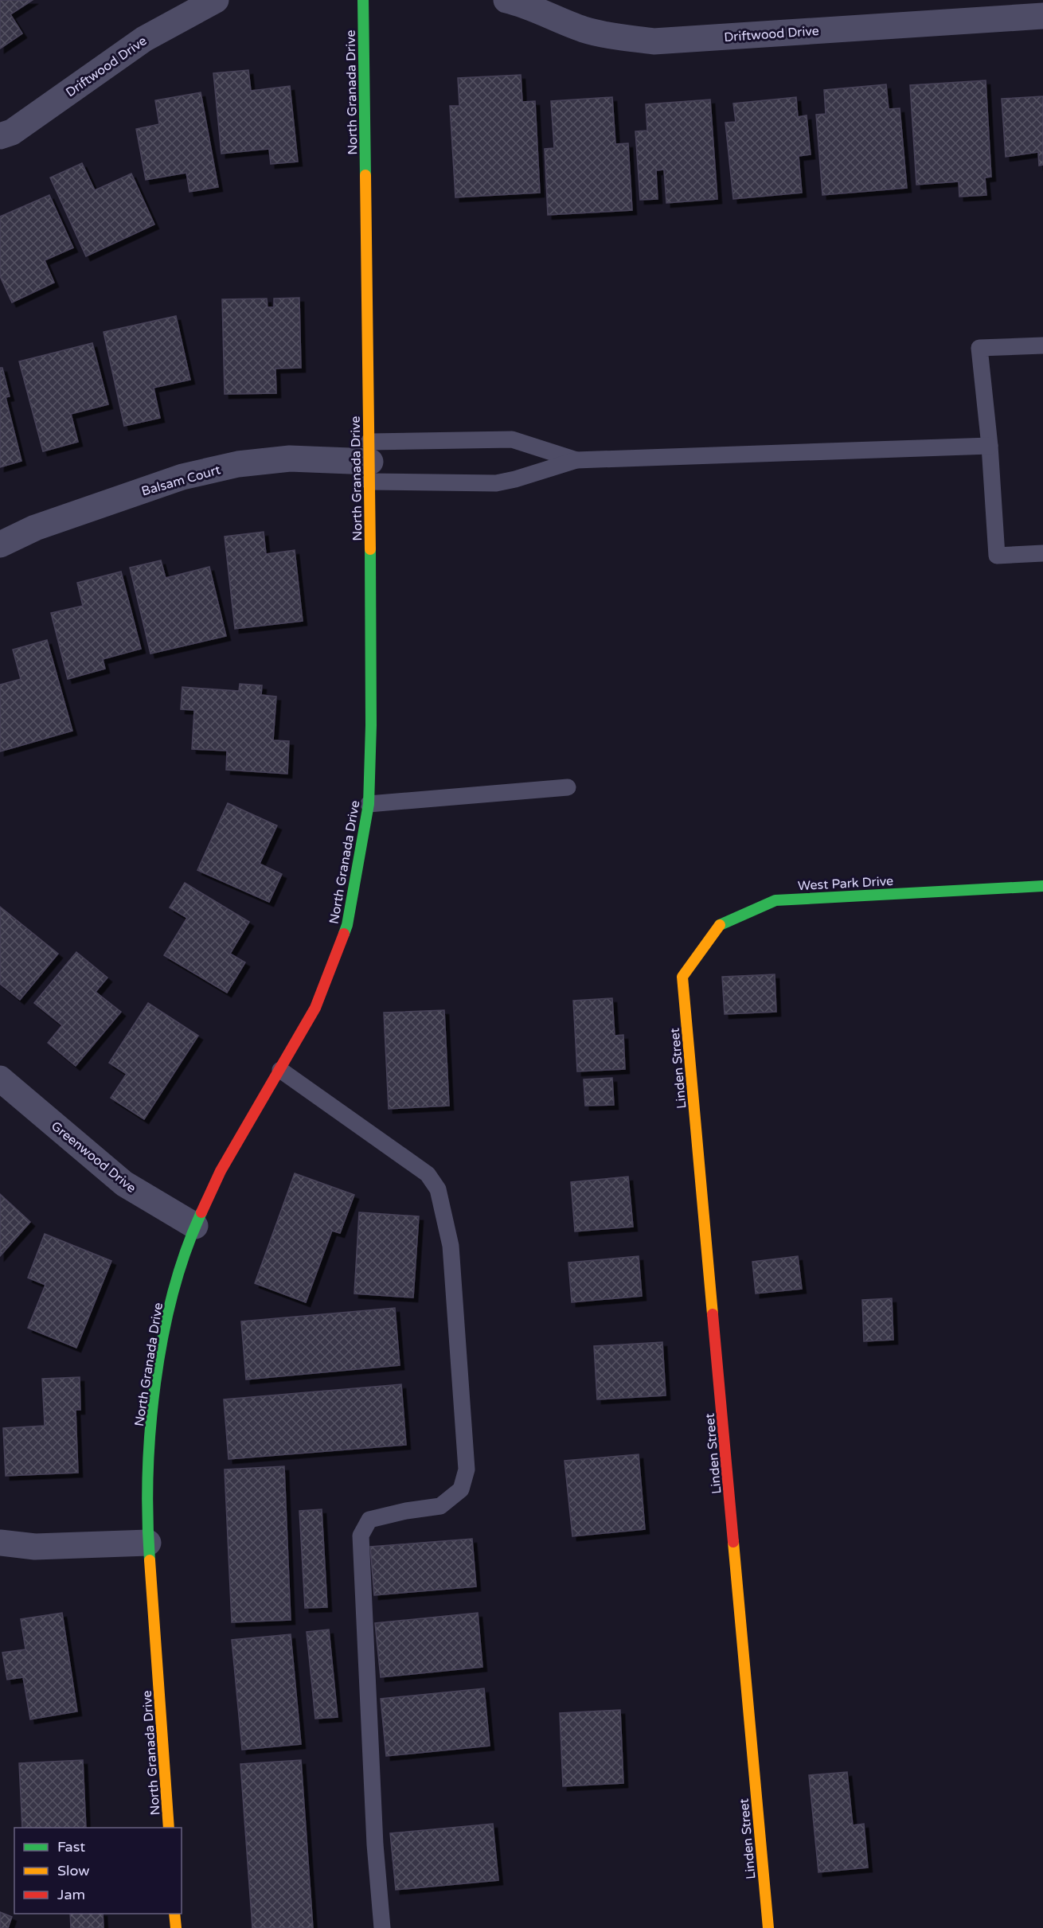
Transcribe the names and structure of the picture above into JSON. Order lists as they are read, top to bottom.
{
  "streets": {
    "street": [
      "Driftwood Drive",
      "North Granada Drive",
      "Balsam Court",
      "West Park Drive",
      "Linden Street",
      "Greenwood Drive"
    ]
  },
  "crossings": [
    ["North Granada Drive", "Balsam Court"],
    ["North Granada Drive", "Greenwood Drive"],
    ["West Park Drive", "Linden Street"]
  ],
  "legend": ["Fast", "Slow", "Jam"]
}
